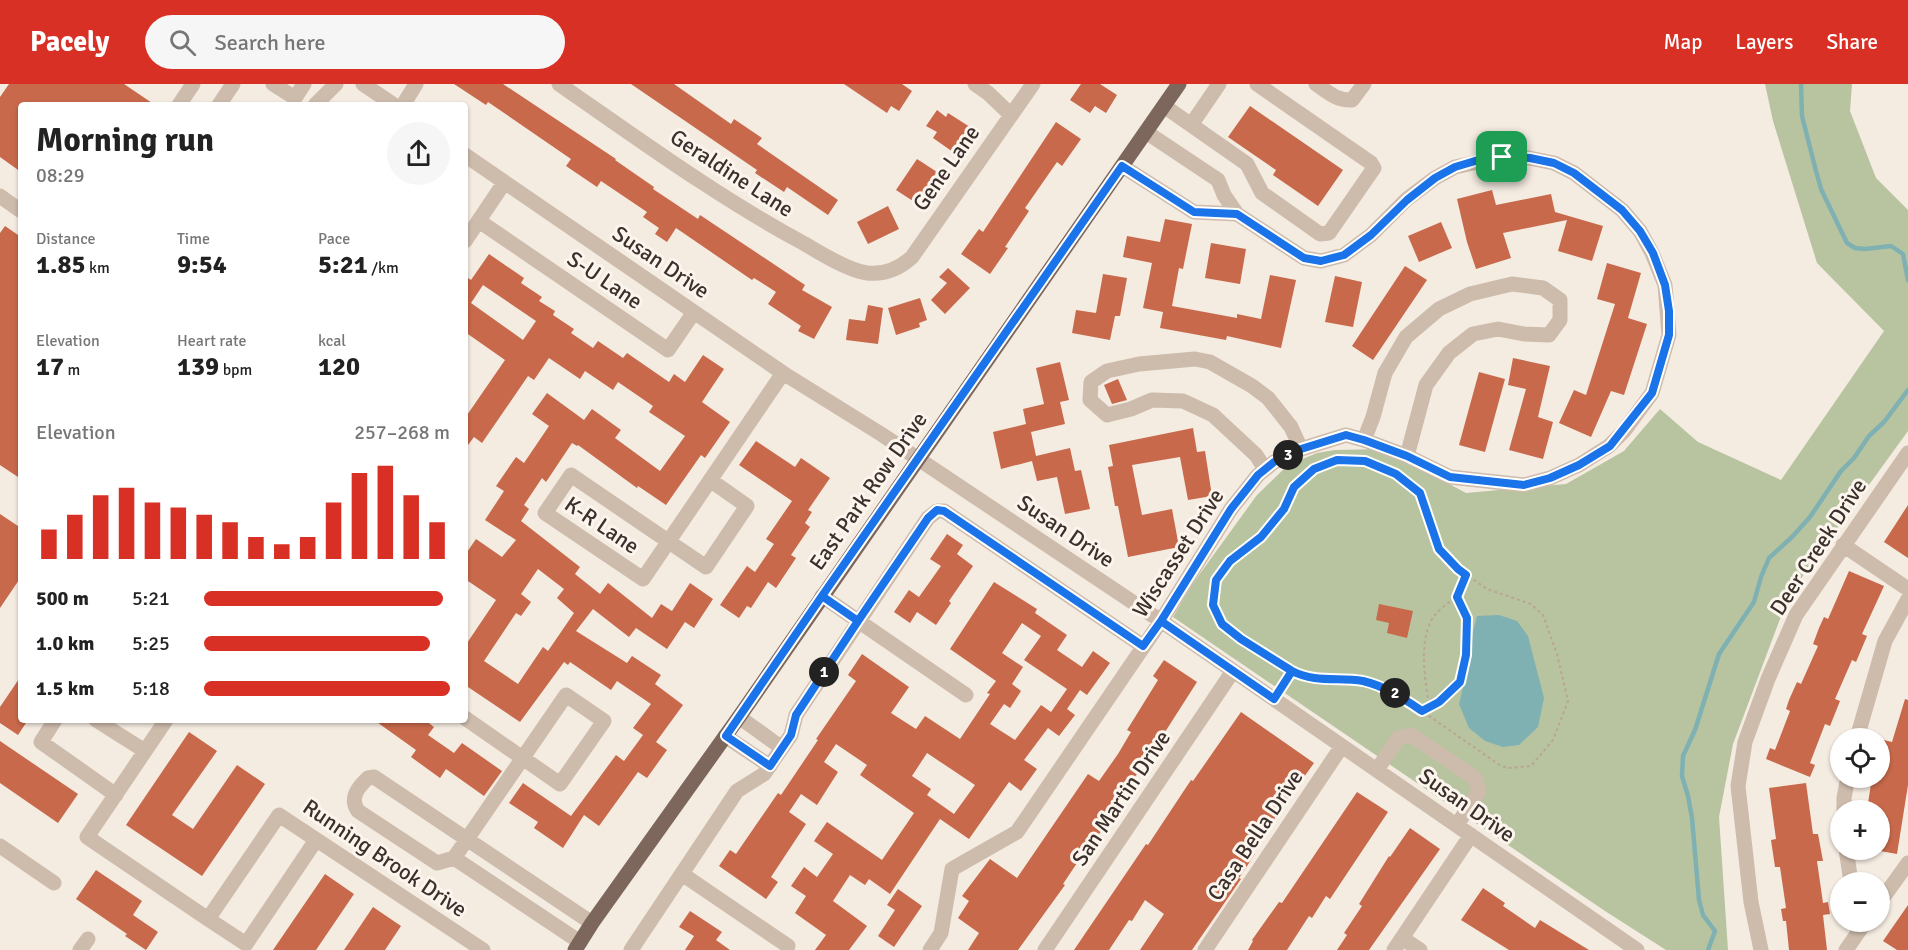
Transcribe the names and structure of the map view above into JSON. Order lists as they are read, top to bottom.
{
  "streets": {
    "main road": ["East Park Row Drive"],
    "street": [
      "Gene Lane",
      "Geraldine Lane",
      "Susan Drive",
      "S-U Lane",
      "K-R Lane",
      "Deer Creek Drive",
      "Wiscasset Drive",
      "San Martin Drive",
      "Casa Bella Drive",
      "Running Brook Drive"
    ]
  },
  "crossings": [
    ["Gene Lane", "Geraldine Lane"],
    ["Susan Drive", "S-U Lane"],
    ["Susan Drive", "East Park Row Drive"],
    ["Susan Drive", "K-R Lane"],
    ["Susan Drive", "Wiscasset Drive"],
    ["Susan Drive", "San Martin Drive"],
    ["Susan Drive", "Casa Bella Drive"],
    ["East Park Row Drive", "Wiscasset Drive"]
  ],
  "page": {
    "header": "Pacely",
    "search": "Search here",
    "nav": ["Map", "Layers", "Share"],
    "heading": ["Morning run", "08:29"],
    "stats": [
      ["Distance", "1.85 km"],
      ["Time", "9:54"],
      ["Pace", "5:21 /km"],
      ["Elevation", "17 m"],
      ["Heart rate", "139 bpm"],
      ["kcal", "120"]
    ],
    "chart": ["Elevation", "257–268 m"],
    "pins": ["3", "1", "2"],
    "list": [
      {
        "name": "500 m",
        "note": "5:21"
      },
      {
        "name": "1.0 km",
        "note": "5:25"
      },
      {
        "name": "1.5 km",
        "note": "5:18"
      }
    ],
    "map_buttons": ["+", "−"]
  }
}
